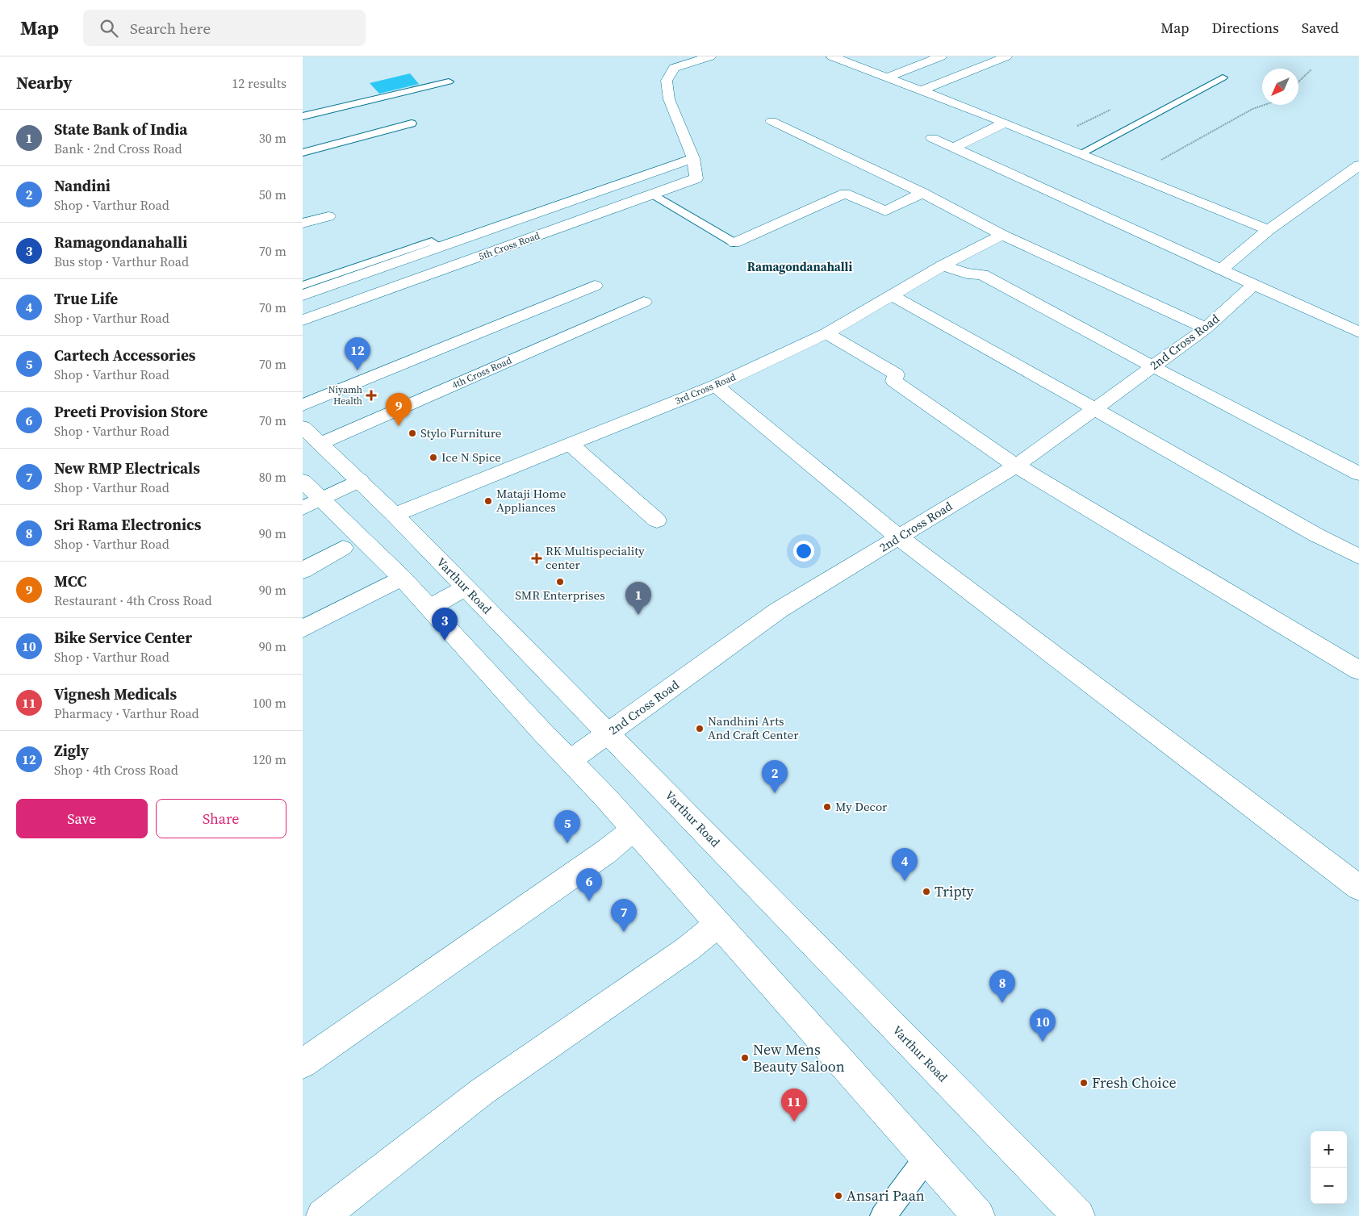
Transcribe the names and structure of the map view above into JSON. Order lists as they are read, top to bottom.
{
  "streets": {
    "street": [
      "5th Cross Road",
      "2nd Cross Road",
      "4th Cross Road",
      "3rd Cross Road",
      "Varthur Road"
    ]
  },
  "crossings": [
    ["2nd Cross Road", "Varthur Road"],
    ["4th Cross Road", "Varthur Road"],
    ["3rd Cross Road", "Varthur Road"]
  ],
  "districts": ["Ramagondanahalli"],
  "places": {
    "health": ["Niyamh Health", "RK Multispeciality center"],
    "other": [
      "Stylo Furniture",
      "Ice N Spice",
      "Mataji Home Appliances",
      "SMR Enterprises",
      "Nandhini Arts And Craft Center",
      "My Decor",
      "Tripty",
      "New Mens Beauty Saloon",
      "Fresh Choice",
      "Ansari Paan"
    ]
  },
  "north": "bottom left",
  "page": {
    "header": "Map",
    "search": "Search here",
    "nav": ["Map", "Directions", "Saved"],
    "heading": ["Nearby", "12 results"],
    "list": [
      {
        "mark": "1",
        "name": "State Bank of India",
        "note": "Bank · 2nd Cross Road",
        "value": "30 m"
      },
      {
        "mark": "2",
        "name": "Nandini",
        "note": "Shop · Varthur Road",
        "value": "50 m"
      },
      {
        "mark": "3",
        "name": "Ramagondanahalli",
        "note": "Bus stop · Varthur Road",
        "value": "70 m"
      },
      {
        "mark": "4",
        "name": "True Life",
        "note": "Shop · Varthur Road",
        "value": "70 m"
      },
      {
        "mark": "5",
        "name": "Cartech Accessories",
        "note": "Shop · Varthur Road",
        "value": "70 m"
      },
      {
        "mark": "6",
        "name": "Preeti Provision Store",
        "note": "Shop · Varthur Road",
        "value": "70 m"
      },
      {
        "mark": "7",
        "name": "New RMP Electricals",
        "note": "Shop · Varthur Road",
        "value": "80 m"
      },
      {
        "mark": "8",
        "name": "Sri Rama Electronics",
        "note": "Shop · Varthur Road",
        "value": "90 m"
      },
      {
        "mark": "9",
        "name": "MCC",
        "note": "Restaurant · 4th Cross Road",
        "value": "90 m"
      },
      {
        "mark": "10",
        "name": "Bike Service Center",
        "note": "Shop · Varthur Road",
        "value": "90 m"
      },
      {
        "mark": "11",
        "name": "Vignesh Medicals",
        "note": "Pharmacy · Varthur Road",
        "value": "100 m"
      },
      {
        "mark": "12",
        "name": "Zigly",
        "note": "Shop · 4th Cross Road",
        "value": "120 m"
      }
    ],
    "pins": [
      "12",
      "9",
      "1",
      "3",
      "2",
      "5",
      "4",
      "6",
      "7",
      "8",
      "10",
      "11"
    ],
    "buttons": ["Save", "Share"],
    "map_buttons": ["+", "−"]
  }
}
